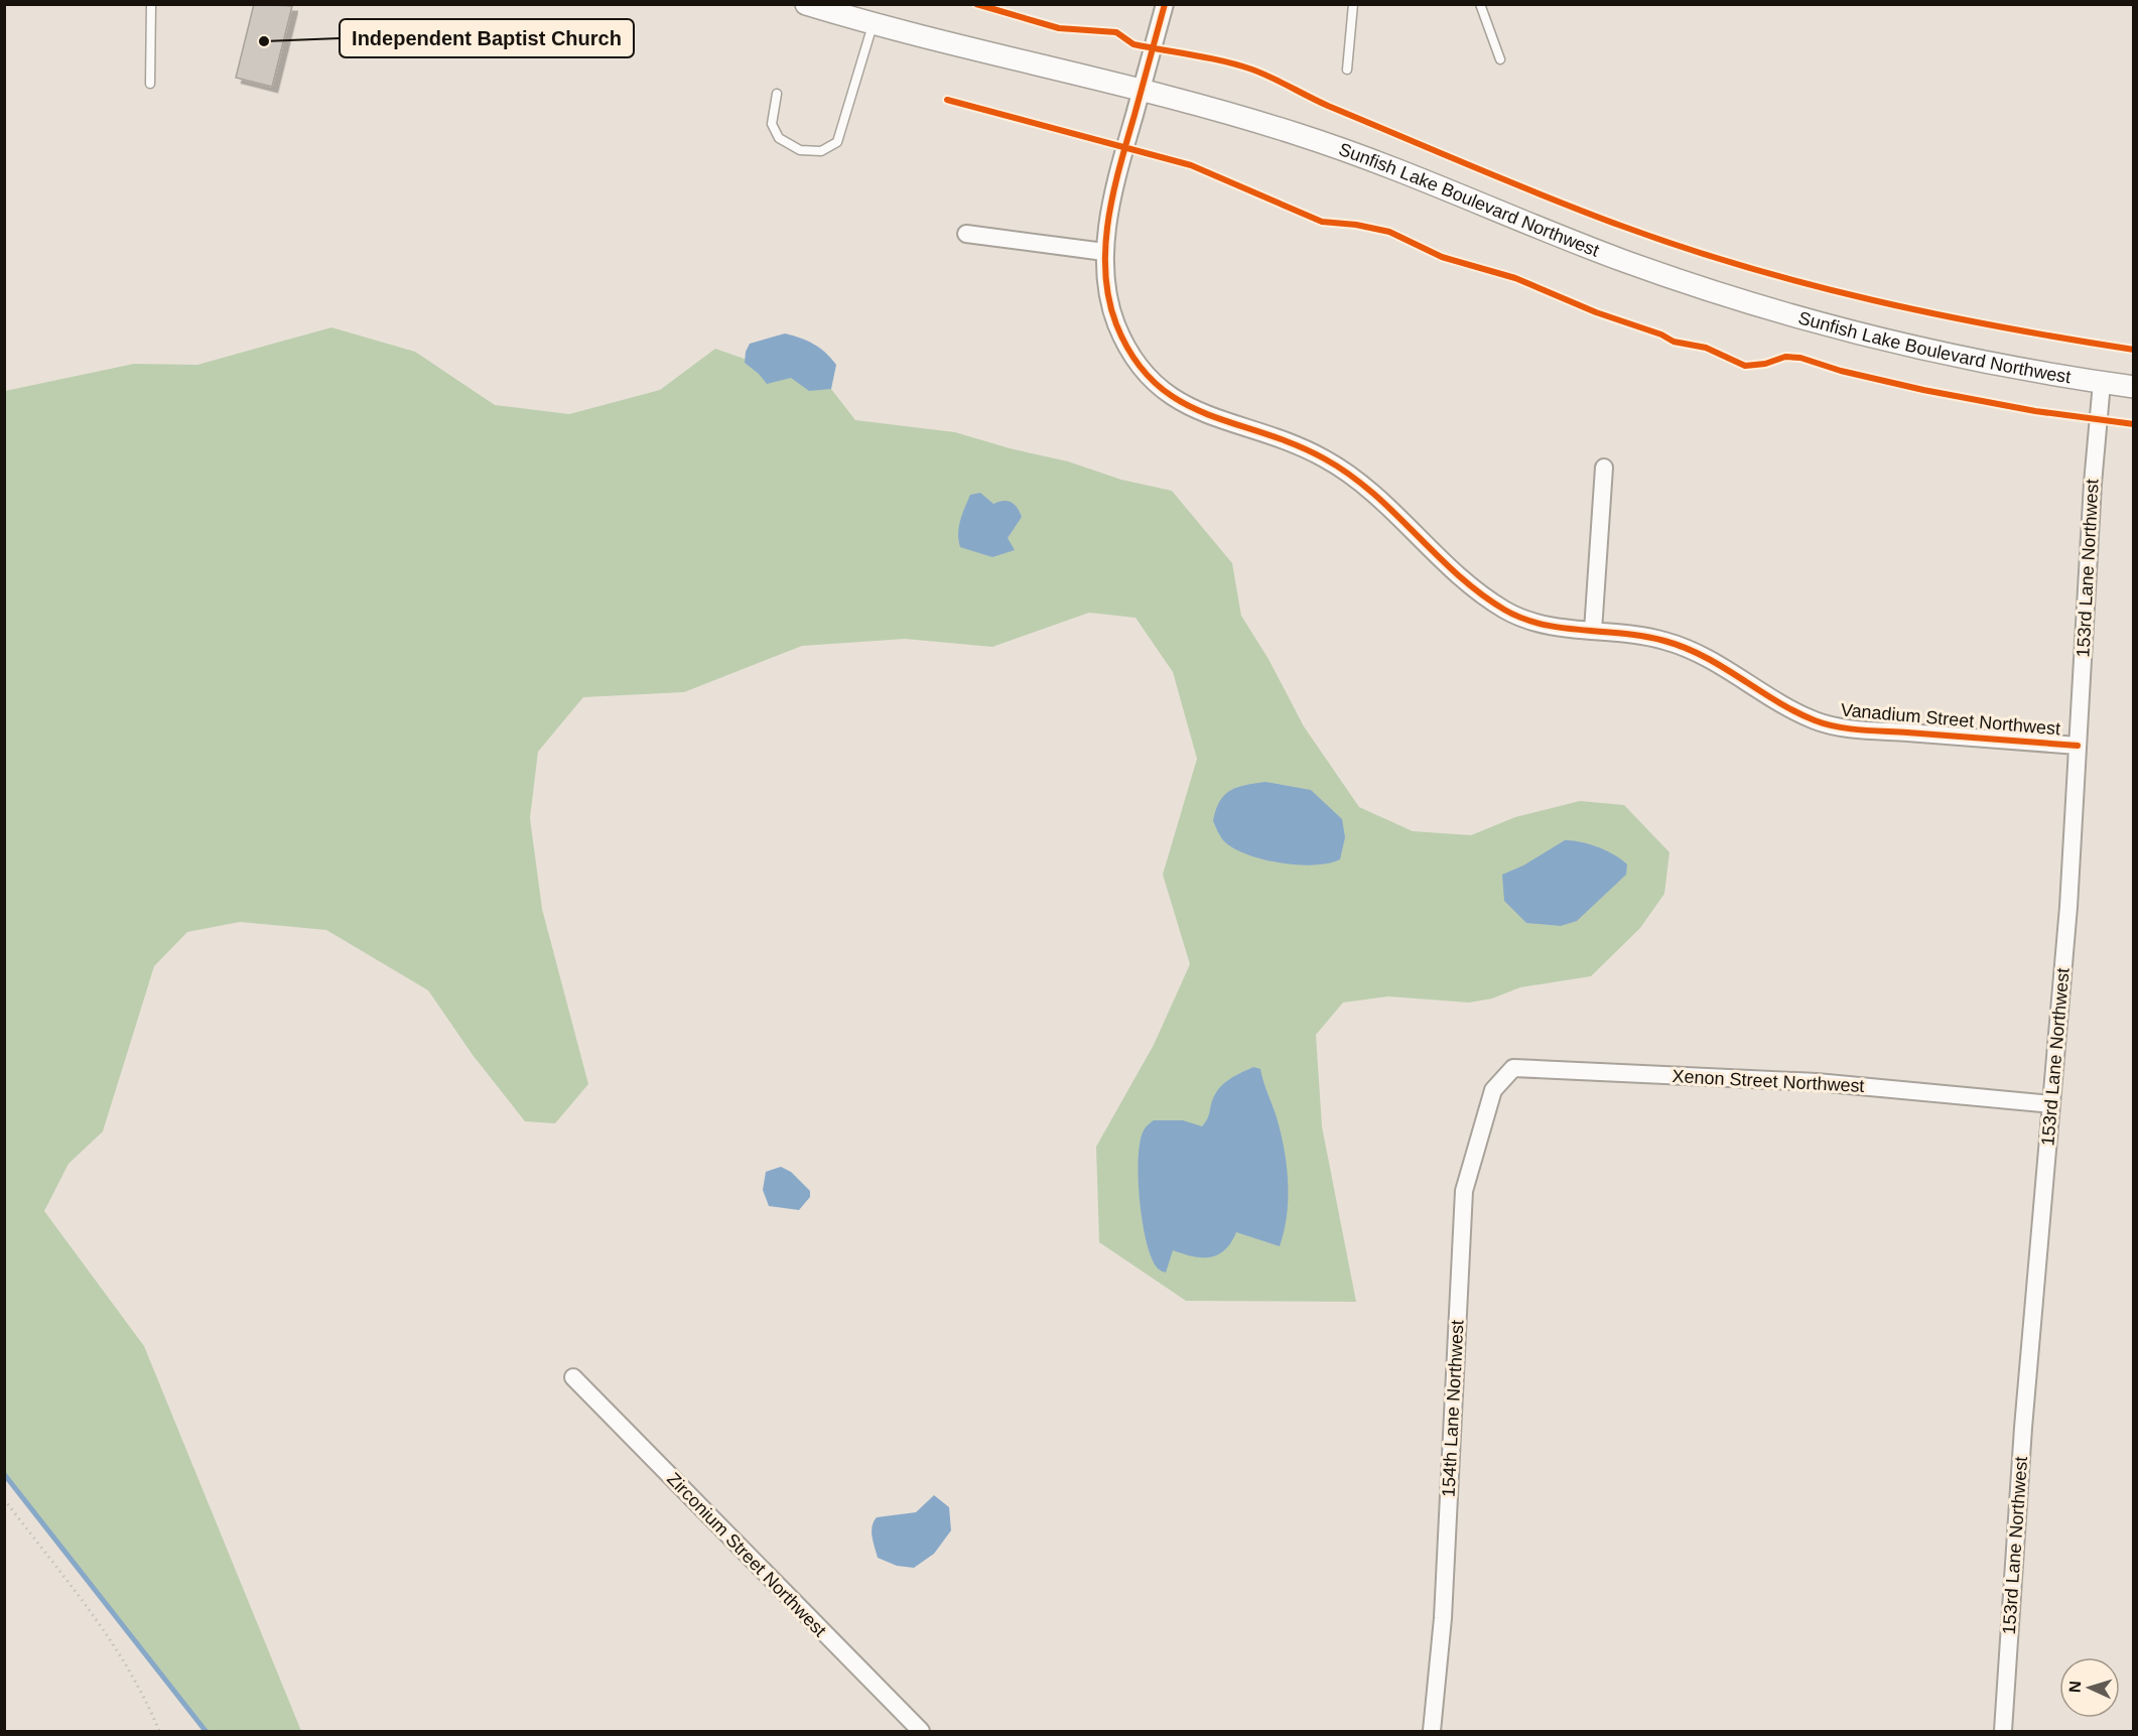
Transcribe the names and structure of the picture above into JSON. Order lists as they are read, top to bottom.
{
  "streets": {
    "street": [
      "Sunfish Lake Boulevard Northwest",
      "153rd Lane Northwest",
      "Vanadium Street Northwest",
      "Xenon Street Northwest",
      "154th Lane Northwest",
      "Zirconium Street Northwest"
    ]
  },
  "crossings": [
    ["Sunfish Lake Boulevard Northwest", "153rd Lane Northwest"],
    ["Sunfish Lake Boulevard Northwest", "Vanadium Street Northwest"],
    ["153rd Lane Northwest", "Vanadium Street Northwest"],
    ["153rd Lane Northwest", "Xenon Street Northwest"],
    ["Xenon Street Northwest", "154th Lane Northwest"]
  ],
  "places": ["Independent Baptist Church"],
  "north": "left"
}
